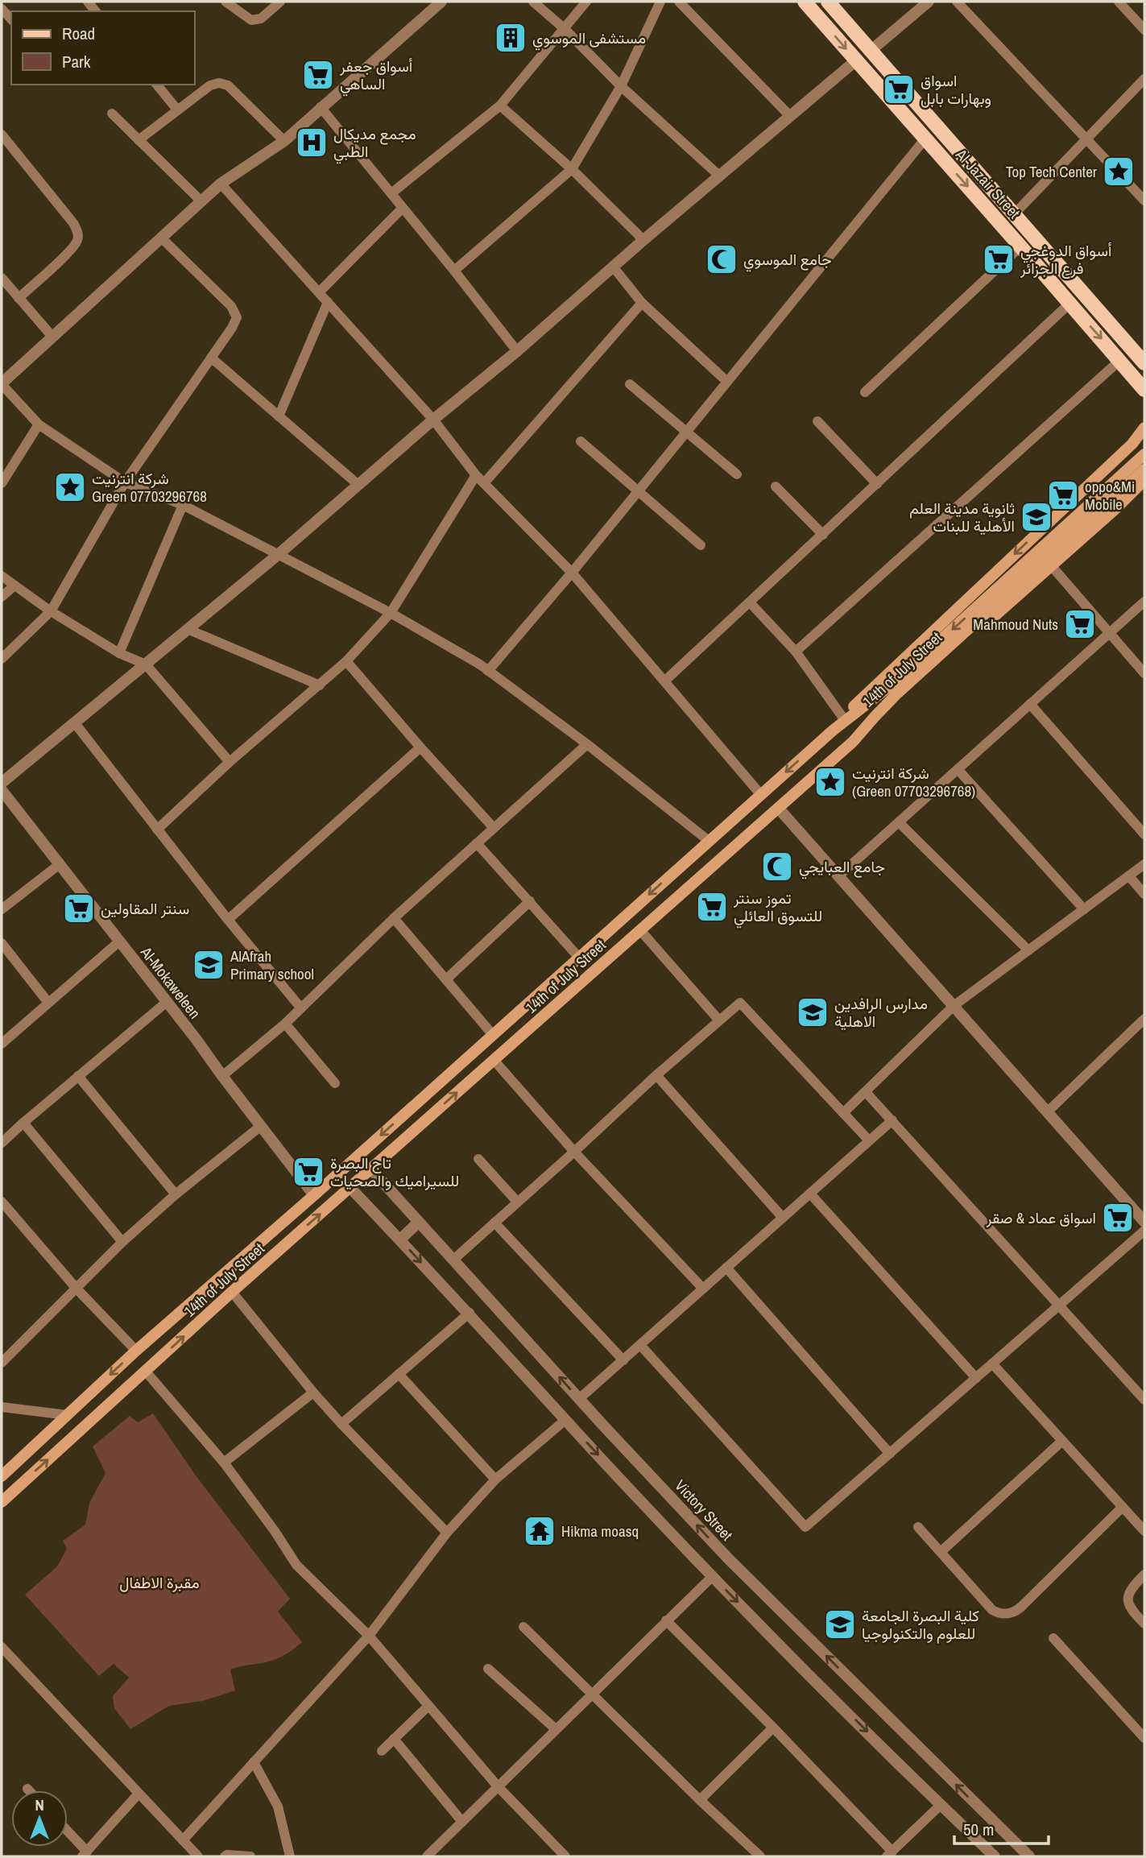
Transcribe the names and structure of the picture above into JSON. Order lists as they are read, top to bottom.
{
  "streets": {
    "main road": ["Al-Jazair Street", "14th of July Street"],
    "street": ["Al-Mokaweleen", "Victory Street"]
  },
  "crossings": [
    ["14th of July Street", "Al-Mokaweleen"],
    ["14th of July Street", "Victory Street"]
  ],
  "parks": ["مقبرة الاطفال"],
  "places": {
    "building": ["مستشفى الموسوي"],
    "supermarket": [
      "أسواق جعفر الساهي",
      "اسواق وبهارات بابل",
      "أسواق الدوغجي فرع الجزائر",
      "oppo&Mi Mobile",
      "Mahmoud Nuts",
      "تموز سنتر للتسوق العائلي",
      "سنتر المقاولين",
      "تاج البصرة للسيراميك والصحيات",
      "اسواق عماد & صقر"
    ],
    "hospital": ["مجمع مديكال الطبي"],
    "place": ["Top Tech Center", "شركة انترنيت Green 07703296768", "شركة انترنيت (Green 07703296768)"],
    "mosque": ["جامع الموسوي", "جامع العبايجي"],
    "school or university": [
      "ثانوية مدينة العلم الأهلية للبنات",
      "AlAfrah Primary school",
      "مدارس الرافدين اﻻهلية",
      "كلية البصرة الجامعة للعلوم والتكنولوجيا"
    ],
    "temple": ["Hikma moasq"]
  },
  "legend": ["Road", "Park"],
  "scale_bar": "50 m",
  "north": "top"
}
